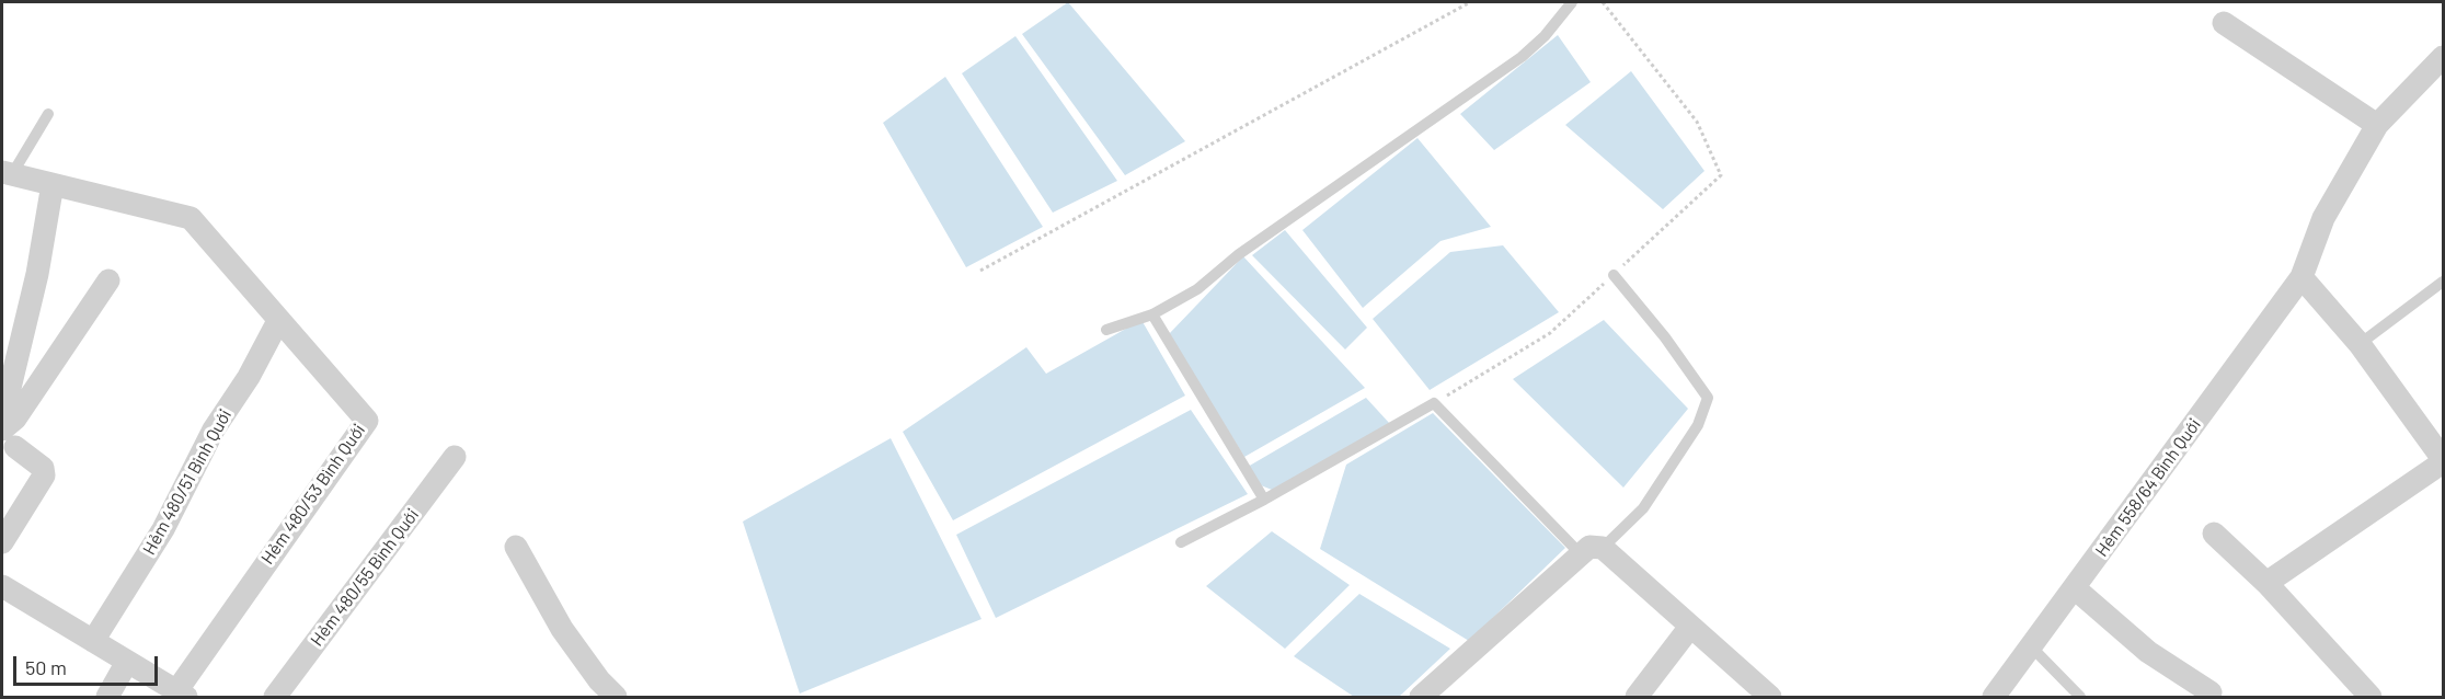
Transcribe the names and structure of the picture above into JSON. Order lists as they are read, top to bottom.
{
  "streets": {
    "street": [
      "Hẻm 480/51 Bình Quới",
      "Hẻm 558/64 Bình Quới",
      "Hẻm 480/53 Bình Quới",
      "Hẻm 480/55 Bình Quới"
    ]
  },
  "crossings": [
    ["Hẻm 480/51 Bình Quới", "Hẻm 480/53 Bình Quới"]
  ],
  "scale_bar": "50 m"
}
